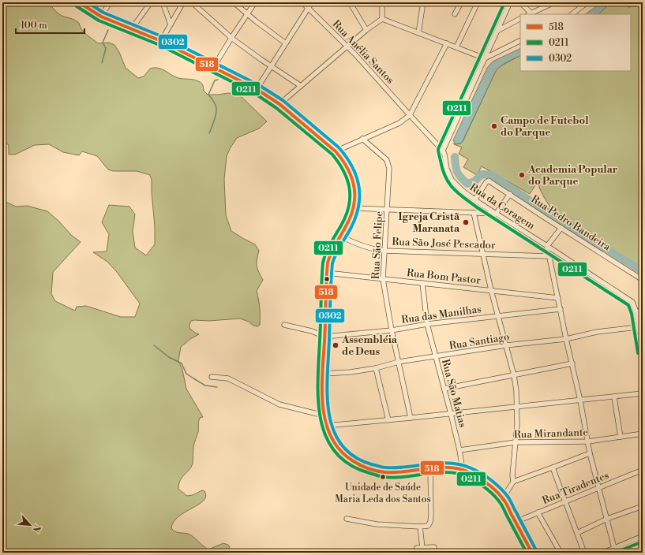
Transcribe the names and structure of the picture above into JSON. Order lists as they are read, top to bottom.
{
  "streets": {
    "street": [
      "Rua Anélia Santos",
      "Rua da Coragem",
      "Rua Pedro Bandeira",
      "Rua São José Pescador",
      "Rua São Felipe",
      "Rua Bom Pastor",
      "Rua das Manilhas",
      "Rua Santiago",
      "Rua São Matias",
      "Rua Mirandante",
      "Rua Tiradentes"
    ]
  },
  "crossings": [
    ["Rua Anélia Santos", "Rua da Coragem"],
    ["Rua da Coragem", "Rua Pedro Bandeira"],
    ["Rua da Coragem", "Rua Santiago"],
    ["Rua São José Pescador", "Rua São Felipe"],
    ["Rua São Felipe", "Rua Bom Pastor"],
    ["Rua São Felipe", "Rua das Manilhas"],
    ["Rua São Felipe", "Rua Santiago"],
    ["Rua Bom Pastor", "Rua São Matias"],
    ["Rua das Manilhas", "Rua São Matias"],
    ["Rua Santiago", "Rua São Matias"],
    ["Rua São Matias", "Rua Mirandante"]
  ],
  "places": [
    "Campo de Futebol do Parque",
    "Academia Popular do Parque",
    "Igreja Cristã Maranata",
    "Assembléia de Deus",
    "Unidade de Saúde Maria Leda dos Santos"
  ],
  "lines": ["transit line 518", "transit line 0211", "transit line 0302"],
  "legend": ["518", "0211", "0302"],
  "scale_bar": "100 m",
  "north": "bottom right"
}
